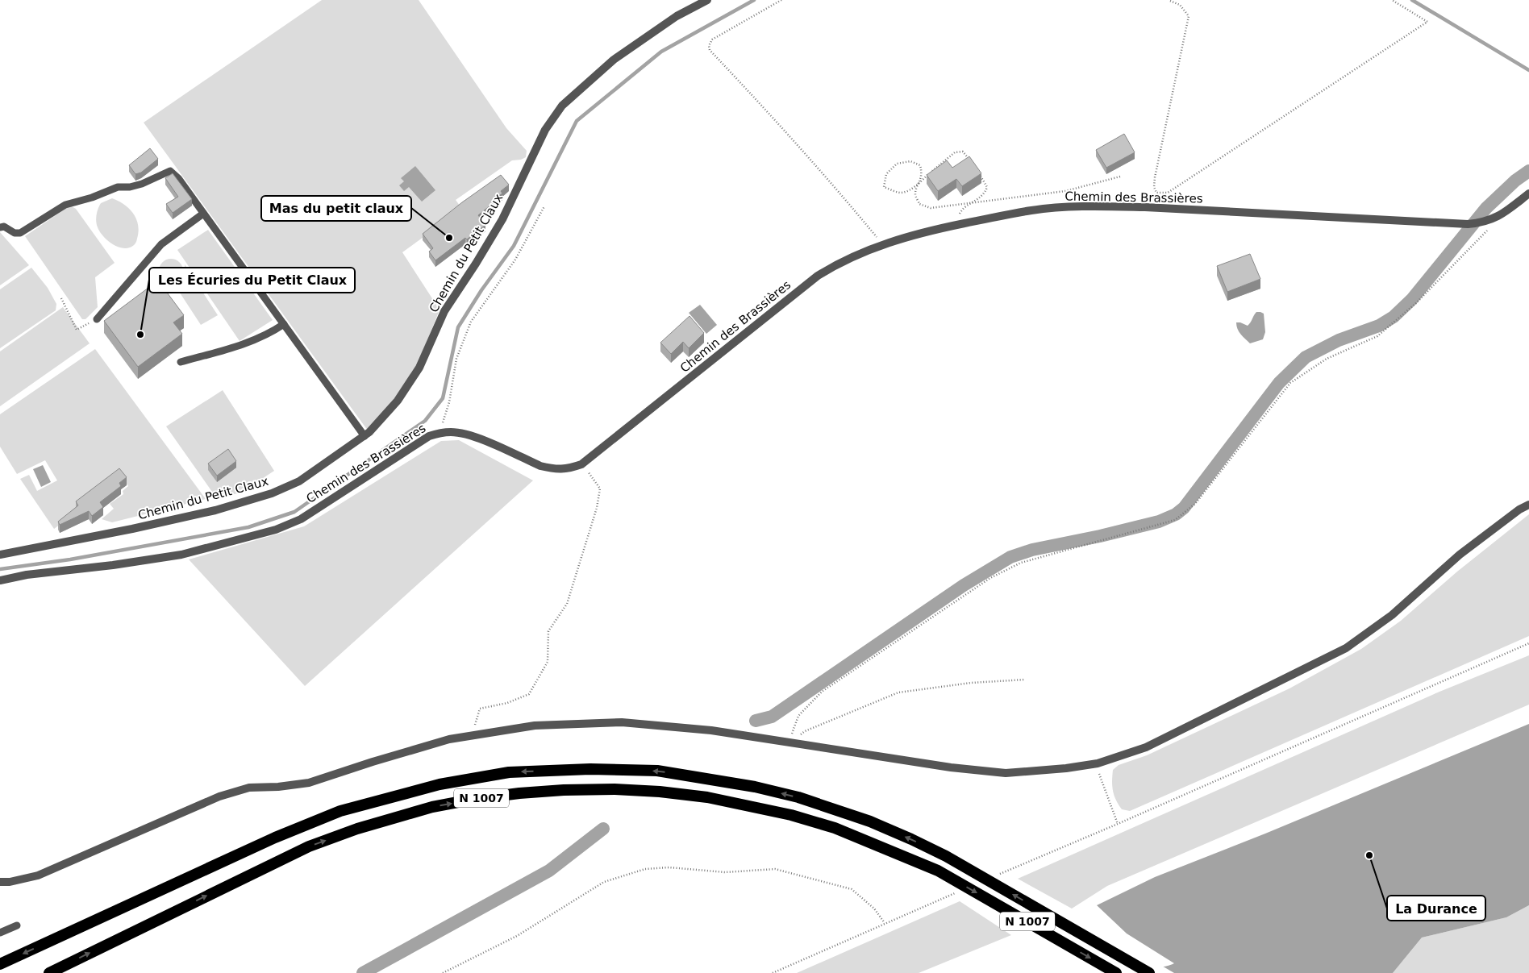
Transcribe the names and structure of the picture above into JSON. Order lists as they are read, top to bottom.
{
  "streets": {
    "highway": ["N 1007"],
    "street": ["Chemin des Brassières", "Chemin du Petit Claux"]
  },
  "places": ["Mas du petit claux", "Les Écuries du Petit Claux", "La Durance"]
}
